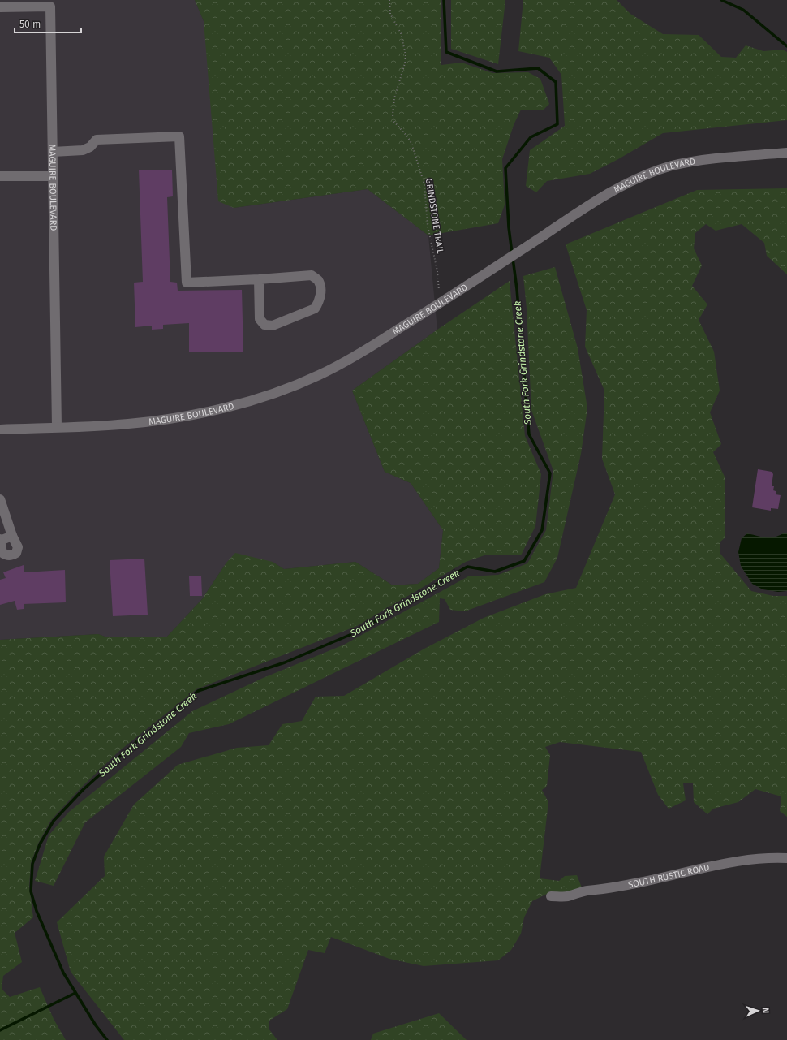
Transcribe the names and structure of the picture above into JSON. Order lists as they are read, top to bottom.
{
  "streets": {
    "street": ["MAGUIRE BOULEVARD", "SOUTH RUSTIC ROAD"],
    "path": ["GRINDSTONE TRAIL"]
  },
  "water": ["South Fork Grindstone Creek"],
  "scale_bar": "50 m",
  "north": "right"
}
